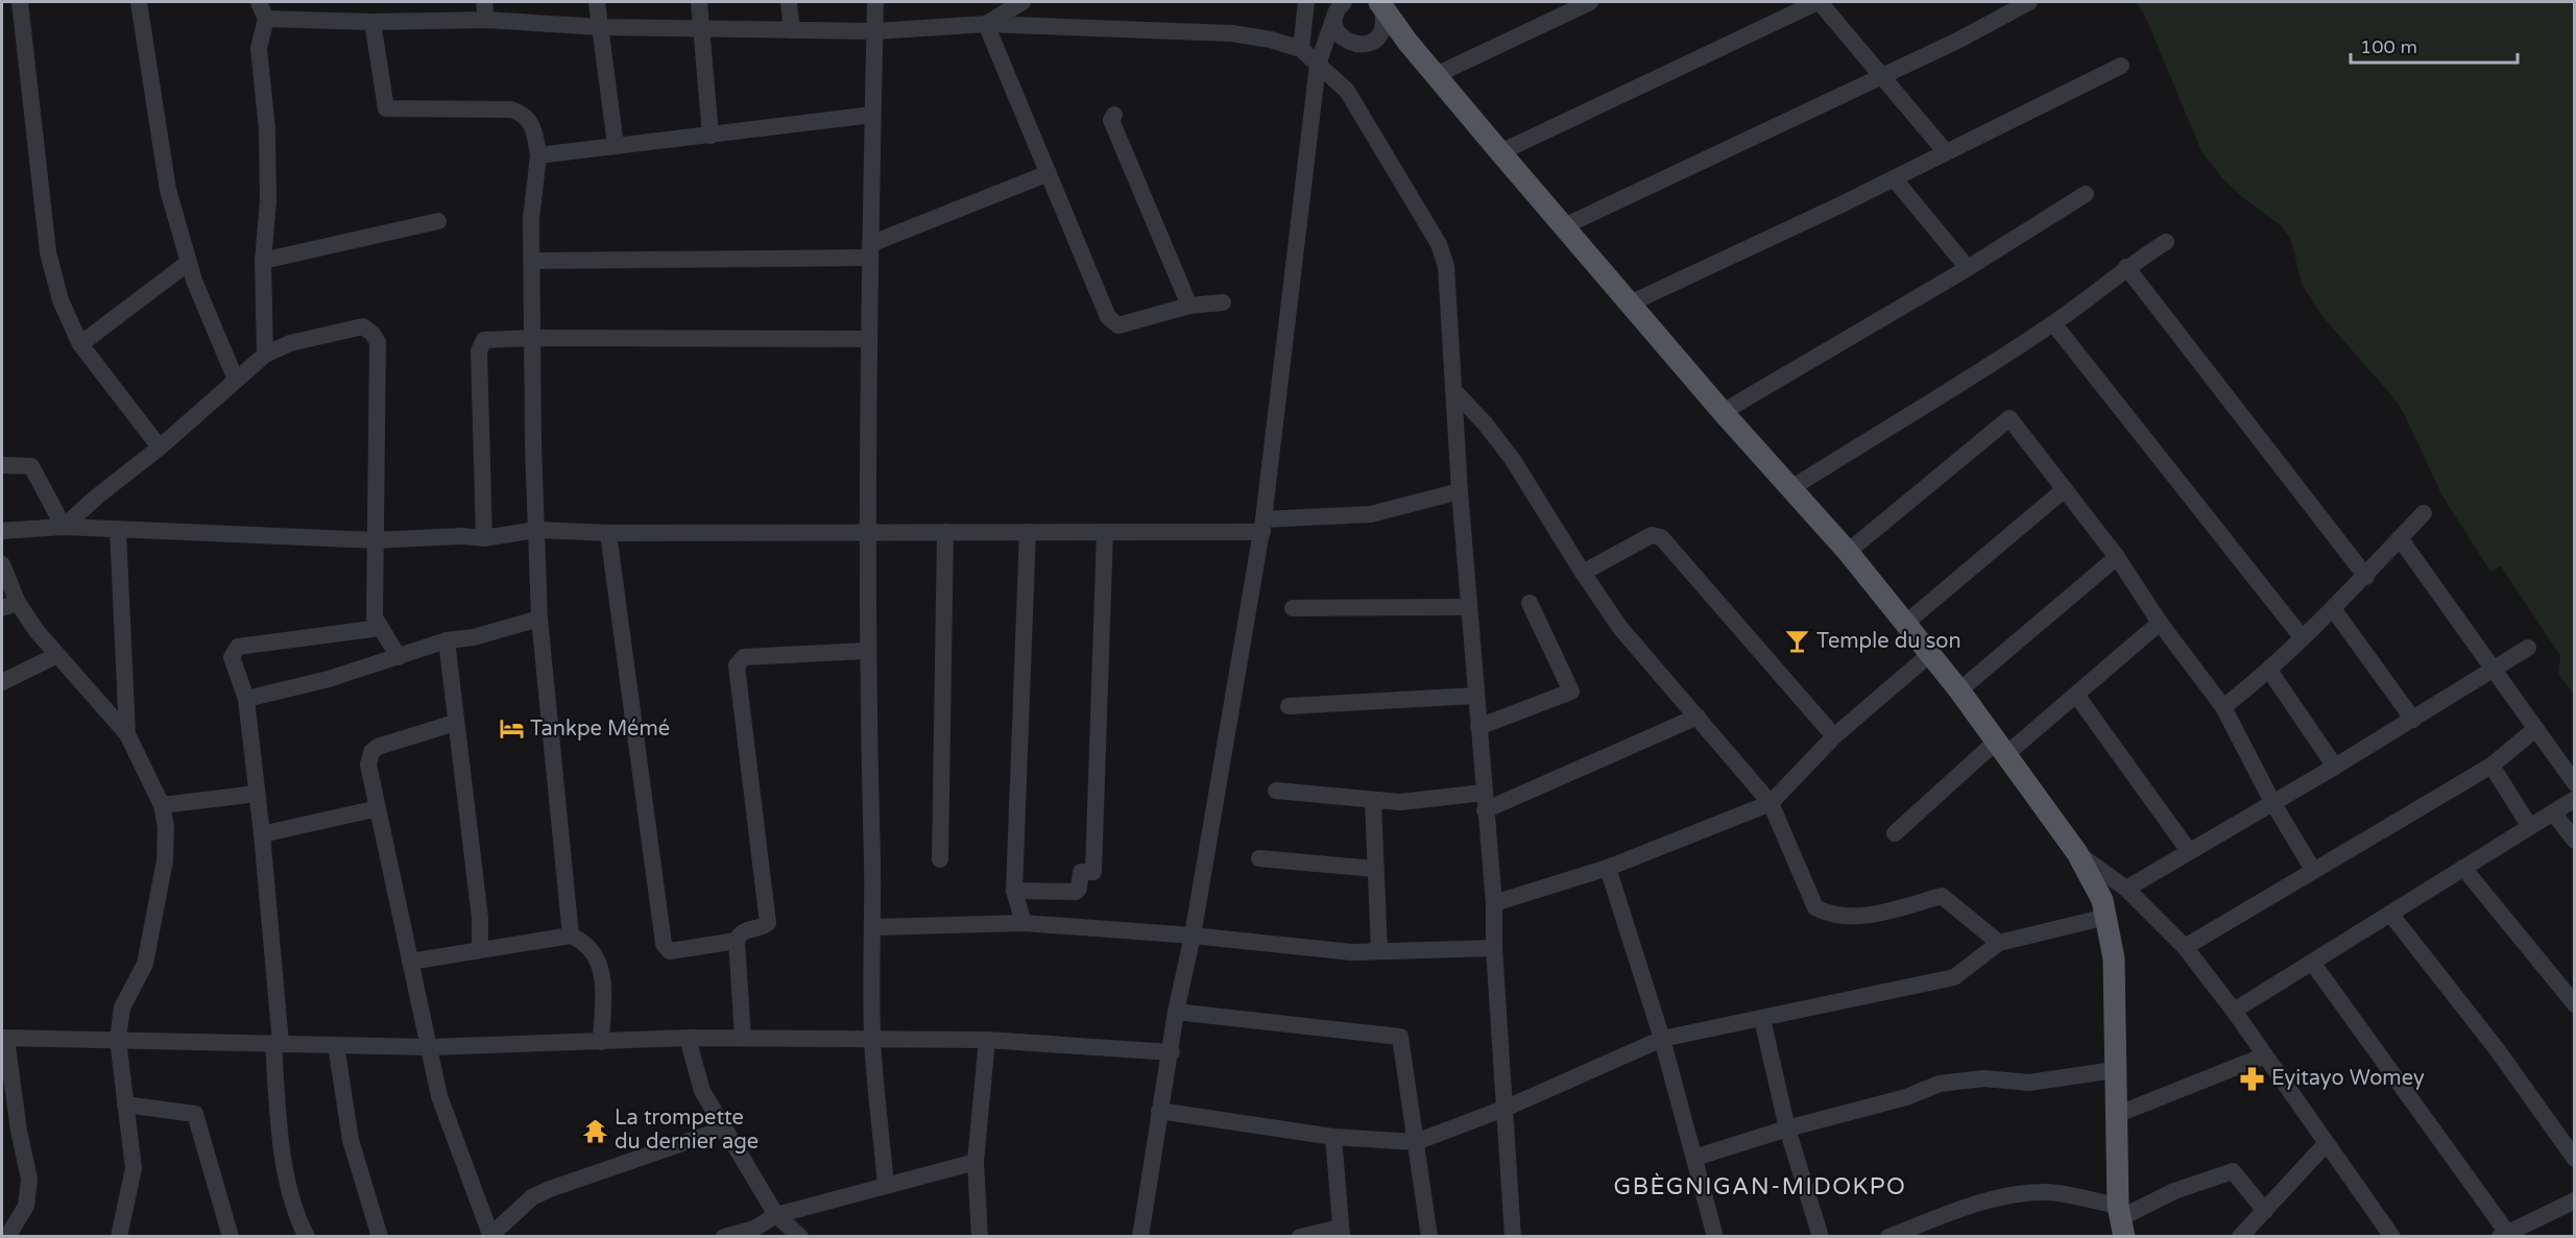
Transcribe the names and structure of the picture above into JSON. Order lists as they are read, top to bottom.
{
  "districts": ["GBÈGNIGAN-MIDOKPO"],
  "places": {
    "bar": ["Temple du son"],
    "hotel": ["Tankpe Mémé"],
    "pharmacy": ["Eyitayo Womey"],
    "temple": ["La trompette du dernier age"]
  },
  "scale_bar": "100 m"
}
